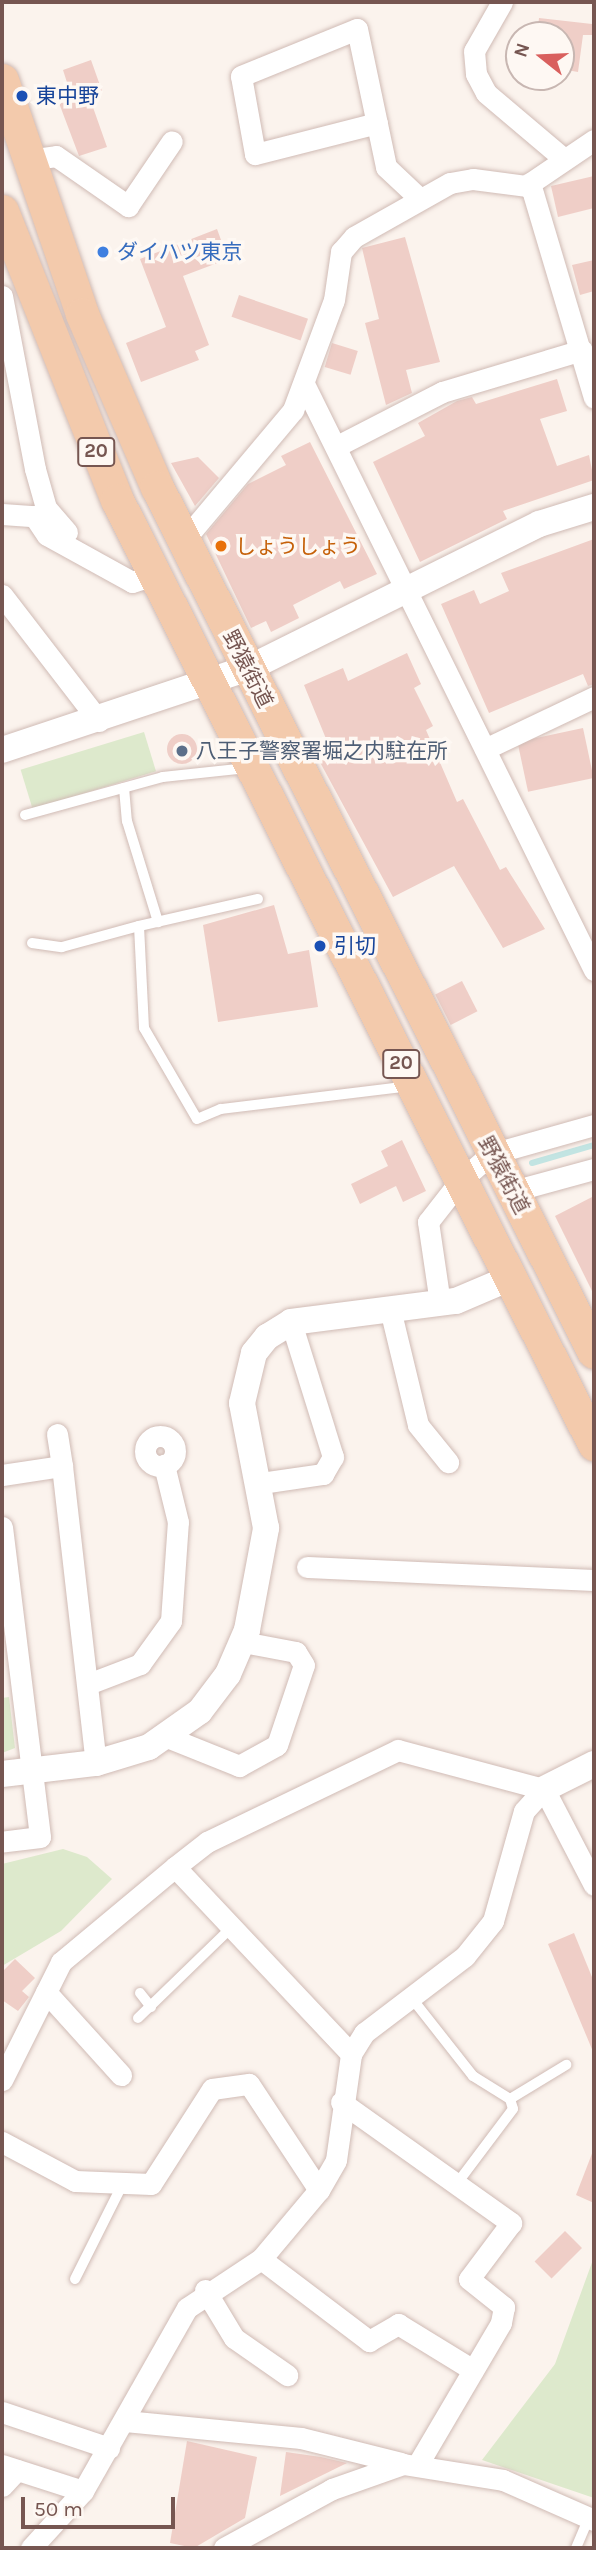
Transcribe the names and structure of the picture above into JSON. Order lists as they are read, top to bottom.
{
  "streets": {
    "main road": ["20", "野猿街道"]
  },
  "places": [
    "東中野",
    "ダイハツ東京",
    "しょうしょう",
    "八王子警察署堀之内駐在所",
    "引切"
  ],
  "scale_bar": "50 m",
  "north": "left"
}
